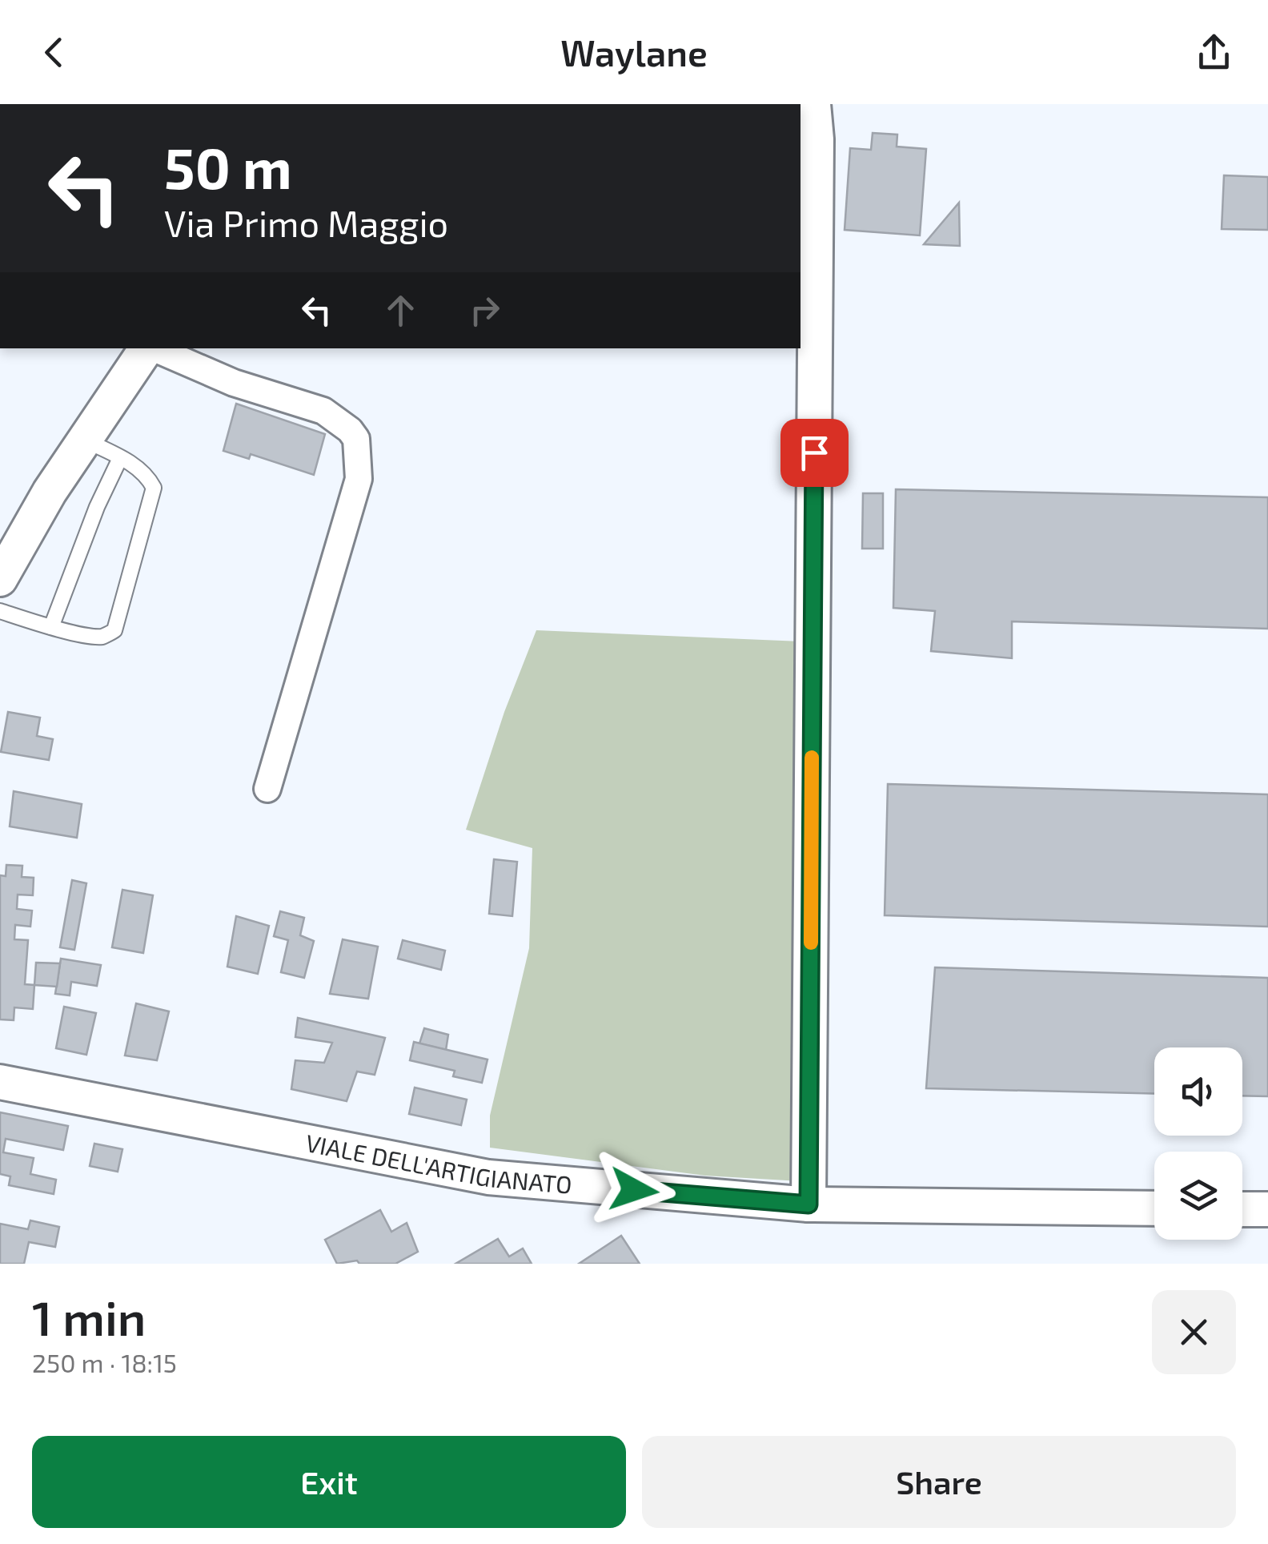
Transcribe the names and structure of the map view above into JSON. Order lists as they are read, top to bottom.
{
  "streets": {
    "street": ["VIALE DELL'ARTIGIANATO"]
  },
  "page": {
    "header": "Waylane",
    "turn": ["50 m", "Via Primo Maggio"],
    "heading": ["1 min", "250 m · 18:15"],
    "buttons": ["Exit", "Share"]
  }
}
